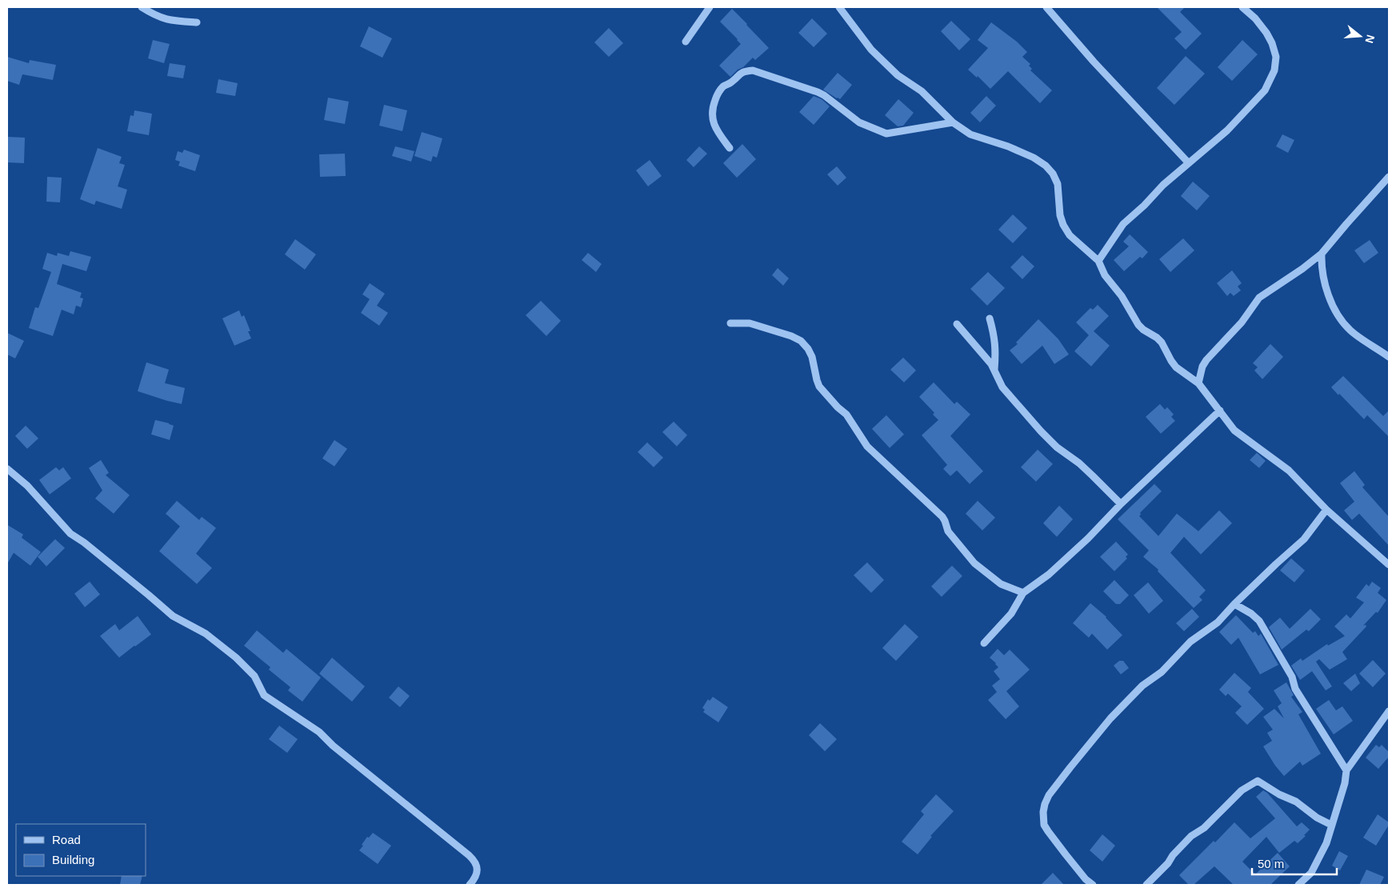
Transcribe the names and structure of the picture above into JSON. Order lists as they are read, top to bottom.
{
  "legend": ["Road", "Building"],
  "scale_bar": "50 m",
  "north": "right"
}
